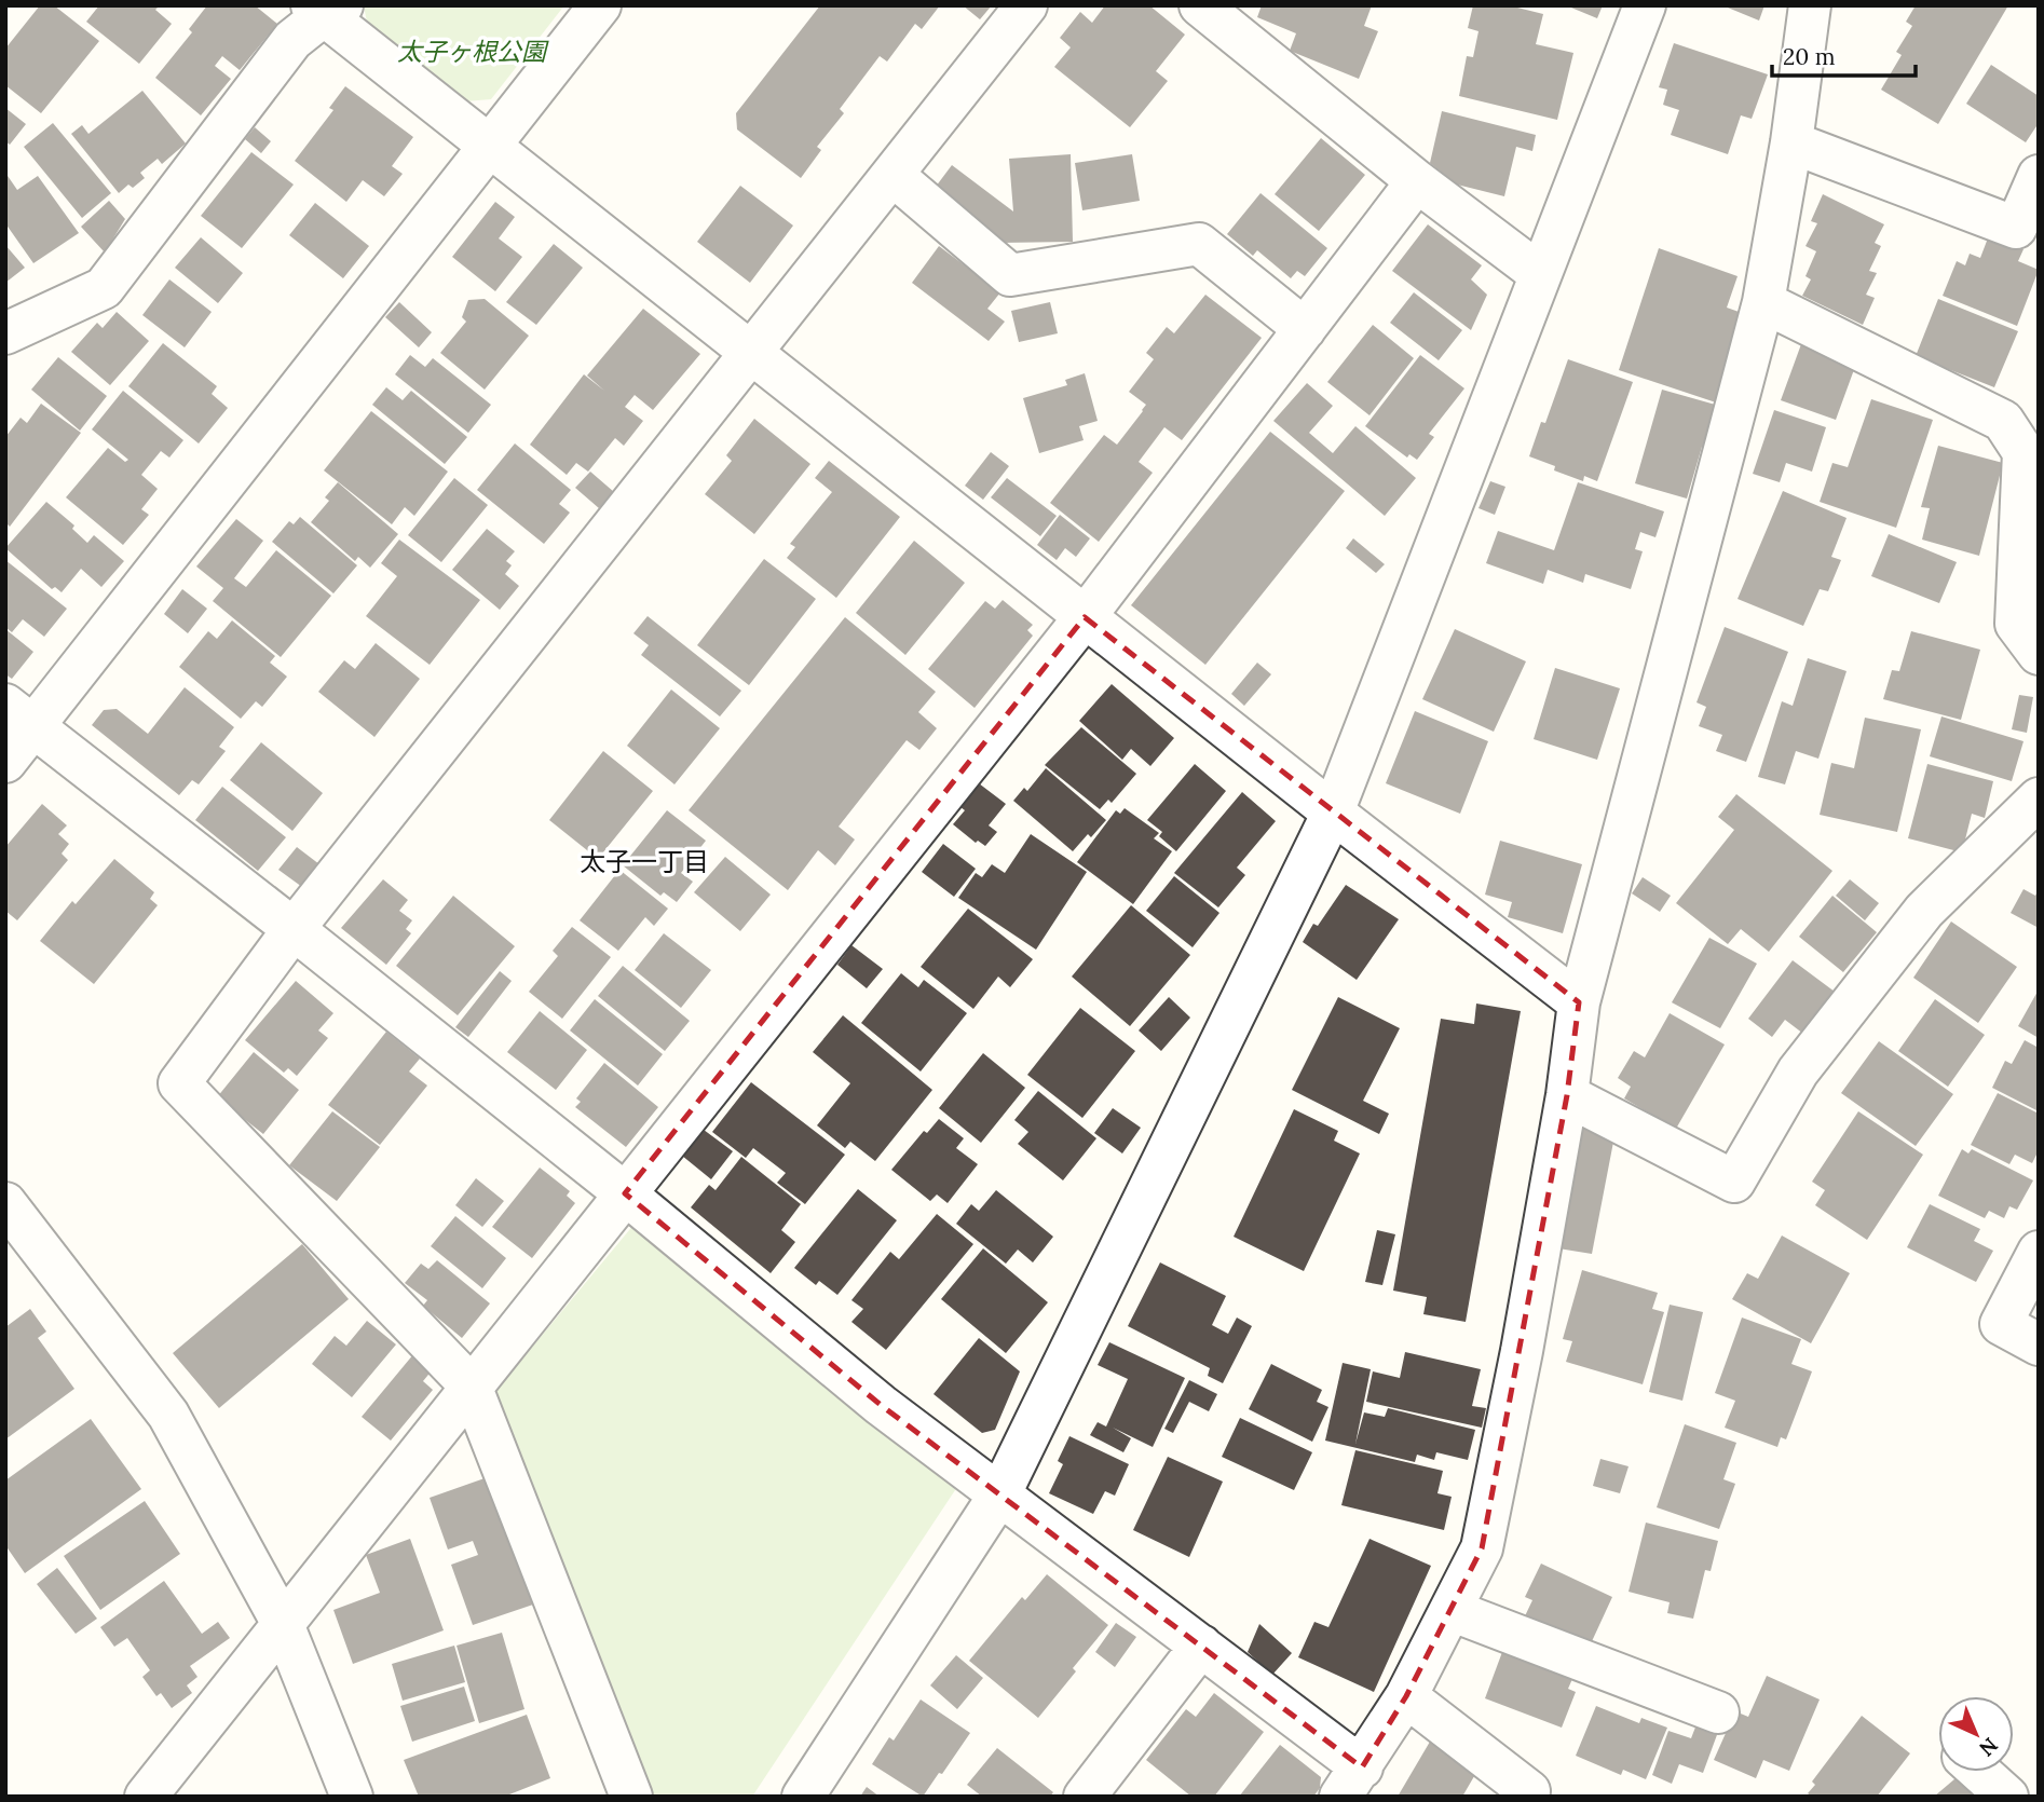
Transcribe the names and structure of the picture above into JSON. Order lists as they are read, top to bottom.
{
  "districts": ["太子一丁目"],
  "parks": ["太子ヶ根公園"],
  "scale_bar": "20 m",
  "north": "bottom right"
}
